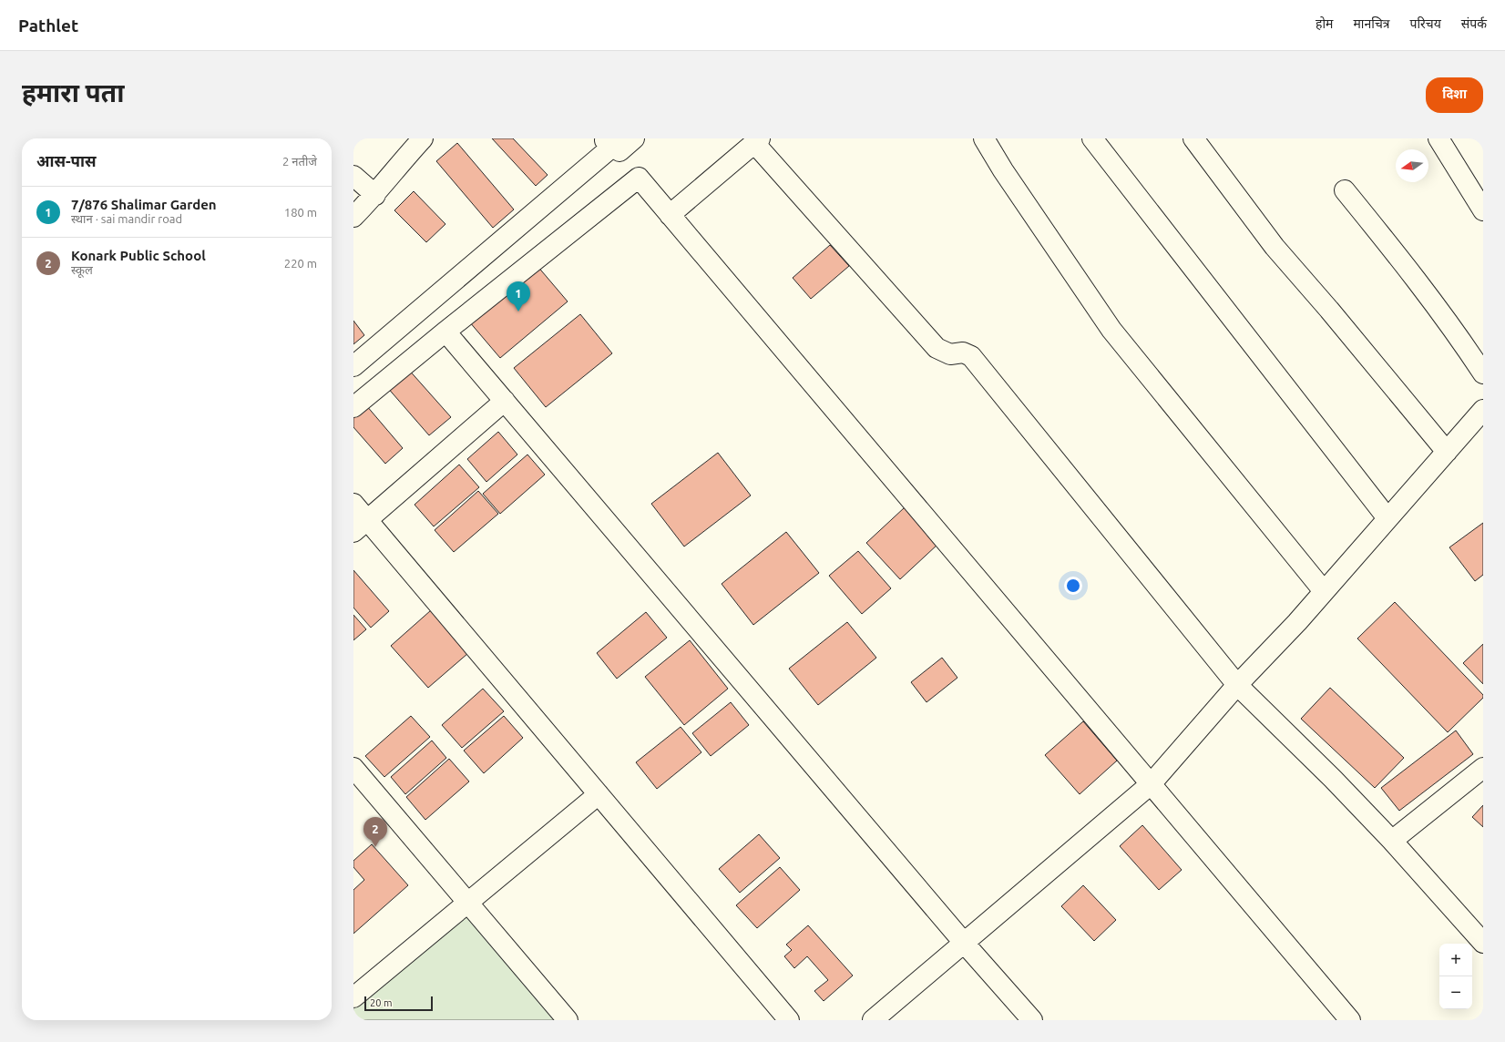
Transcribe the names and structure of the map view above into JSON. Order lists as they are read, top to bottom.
{
  "scale_bar": "20 m",
  "north": "left",
  "page": {
    "header": "Pathlet",
    "nav": [
      "होम",
      "मानचित्र",
      "परिचय",
      "संपर्क"
    ],
    "buttons": "दिशा",
    "title": "हमारा पता",
    "heading": ["आस-पास", "2 नतीजे"],
    "list": [
      {
        "mark": "1",
        "name": "7/876 Shalimar Garden",
        "note": "स्थान · sai mandir road",
        "value": "180 m"
      },
      {
        "mark": "2",
        "name": "Konark Public School",
        "note": "स्कूल",
        "value": "220 m"
      }
    ],
    "pins": ["1", "2"],
    "map_buttons": ["+", "−"],
    "scale": "20 m"
  }
}
